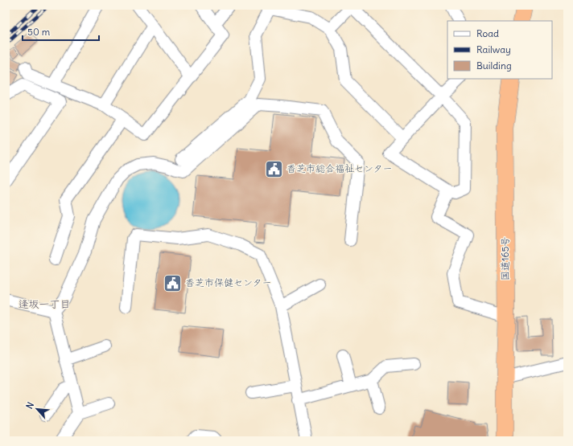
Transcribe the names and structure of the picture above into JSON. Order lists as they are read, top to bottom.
{
  "streets": {
    "highway": ["国道165号"]
  },
  "districts": ["逢坂一丁目"],
  "places": {
    "public building": ["香芝市総合福祉センター", "香芝市保健センター"]
  },
  "legend": ["Road", "Railway", "Building"],
  "scale_bar": "50 m",
  "north": "top left"
}
